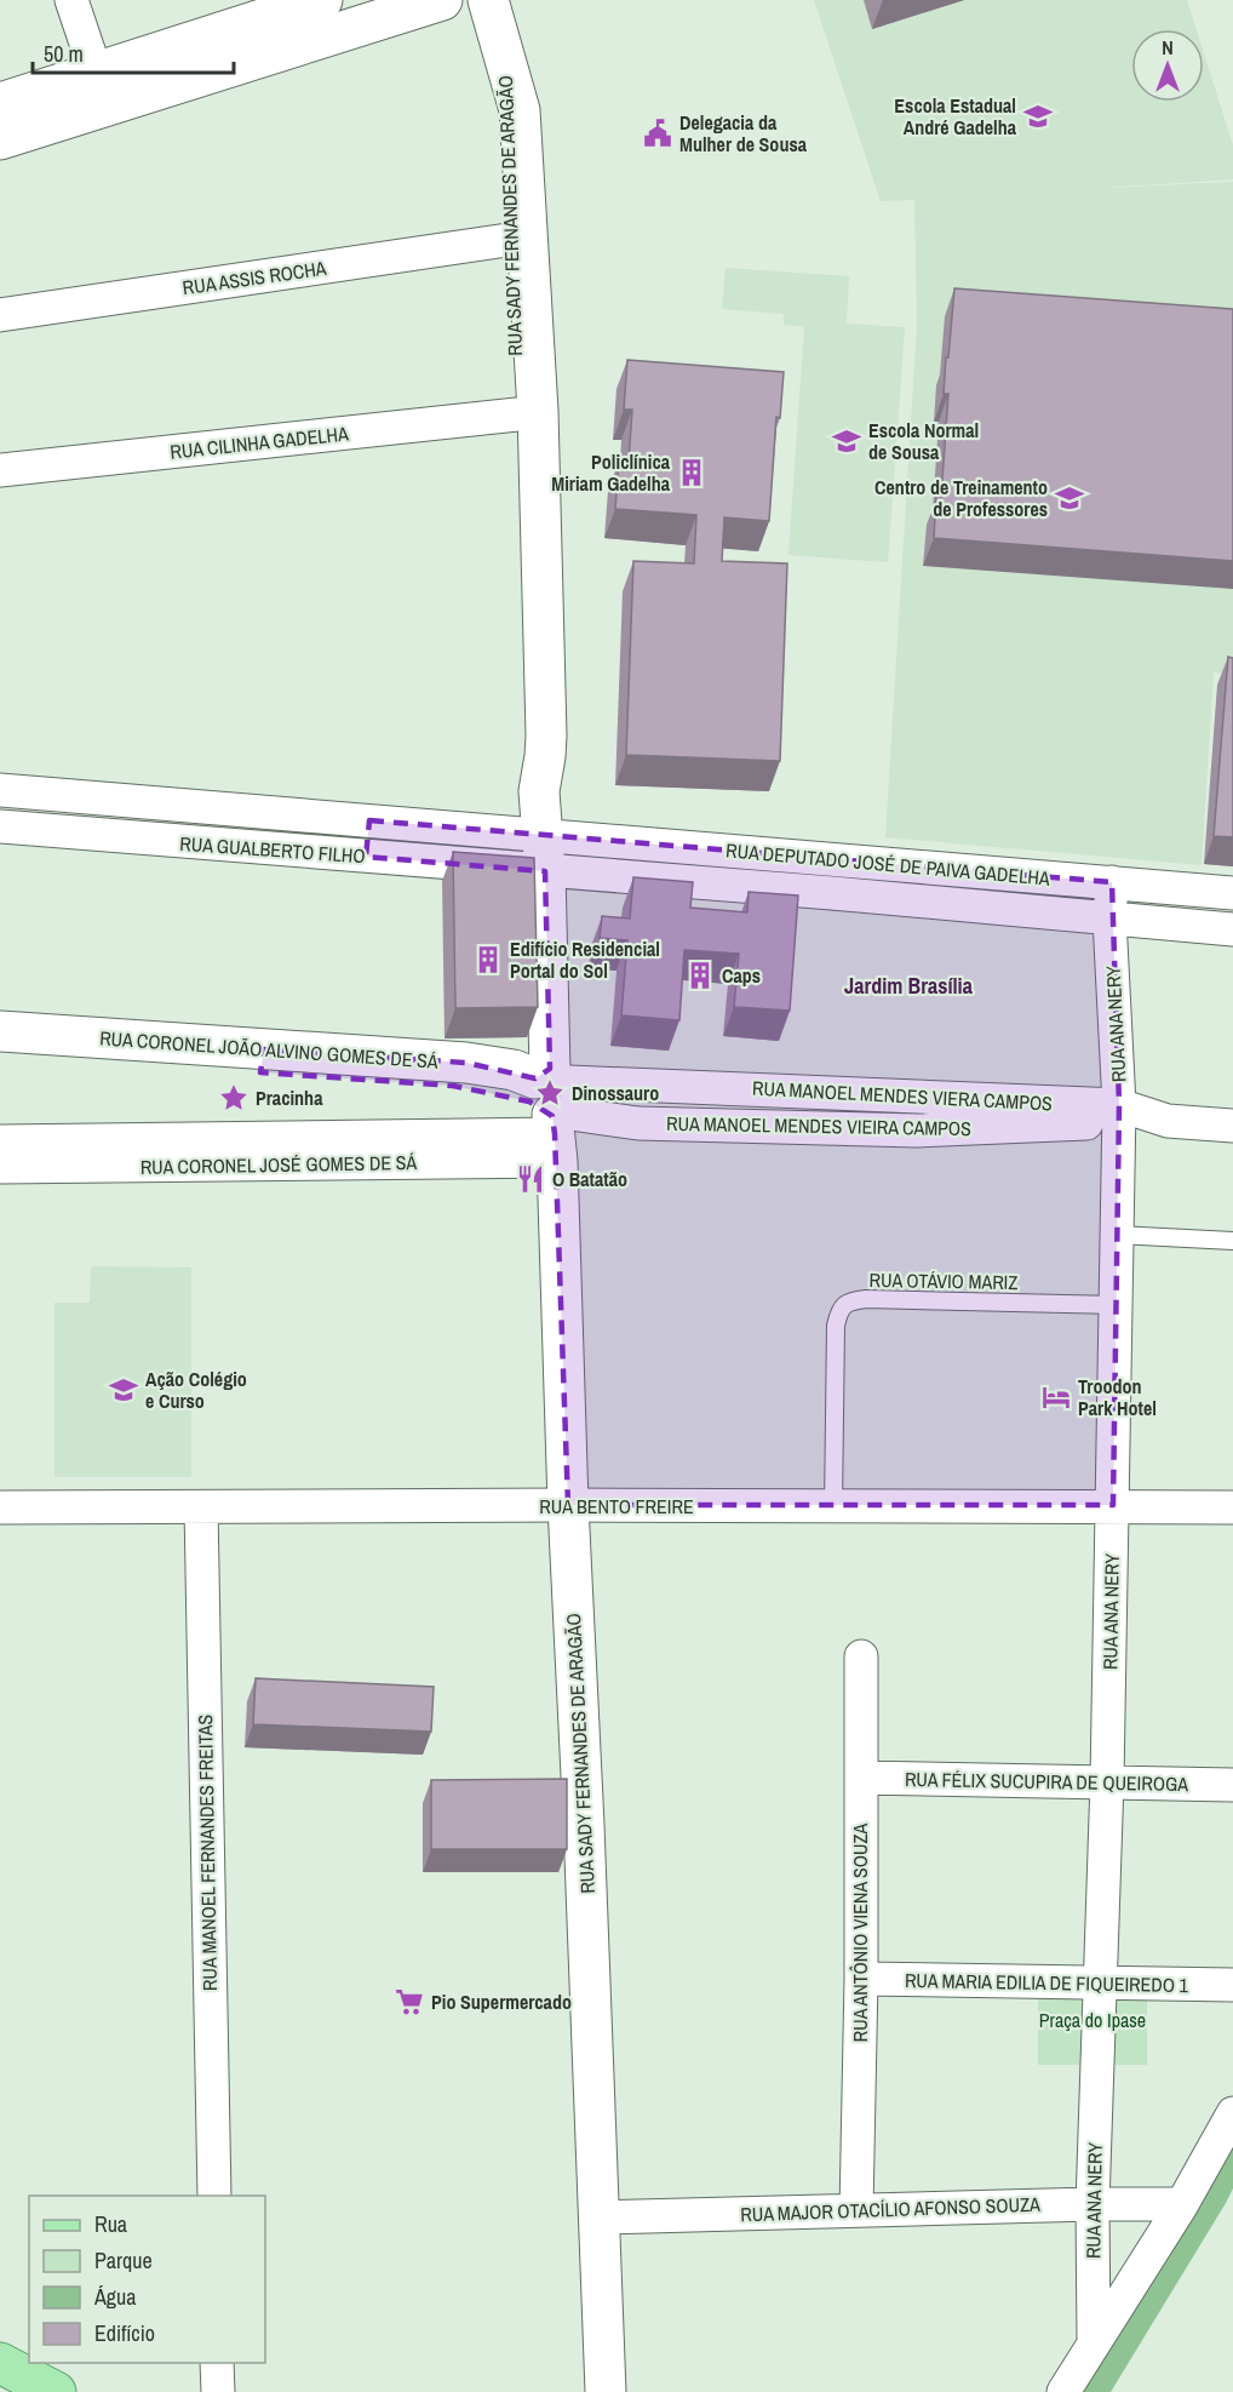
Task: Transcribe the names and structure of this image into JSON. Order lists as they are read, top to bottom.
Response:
{
  "streets": {
    "street": [
      "RUA SADY FERNANDES DE ARAGÃO",
      "RUA ASSIS ROCHA",
      "RUA CILINHA GADELHA",
      "RUA GUALBERTO FILHO",
      "RUA DEPUTADO JOSÉ DE PAIVA GADELHA",
      "RUA ANA NERY",
      "RUA CORONEL JOÃO ALVINO GOMES DE SÁ",
      "RUA MANOEL MENDES VIEIRA CAMPOS",
      "RUA CORONEL JOSÉ GOMES DE SÁ",
      "RUA BENTO FREIRE",
      "RUA FÉLIX SUCUPIRA DE QUEIROGA",
      "RUA MANOEL FERNANDES FREITAS",
      "RUA ANTÔNIO VIENA SOUZA",
      "RUA MARIA EDILIA DE FIQUEIREDO 1",
      "RUA MAJOR OTACÍLIO AFONSO SOUZA"
    ],
    "lane": ["RUA OTÁVIO MARIZ"]
  },
  "crossings": [
    ["RUA SADY FERNANDES DE ARAGÃO", "RUA ASSIS ROCHA"],
    ["RUA SADY FERNANDES DE ARAGÃO", "RUA CILINHA GADELHA"],
    ["RUA SADY FERNANDES DE ARAGÃO", "RUA GUALBERTO FILHO"],
    ["RUA SADY FERNANDES DE ARAGÃO", "RUA DEPUTADO JOSÉ DE PAIVA GADELHA"],
    ["RUA SADY FERNANDES DE ARAGÃO", "RUA CORONEL JOÃO ALVINO GOMES DE SÁ"],
    ["RUA SADY FERNANDES DE ARAGÃO", "RUA MANOEL MENDES VIEIRA CAMPOS"],
    ["RUA SADY FERNANDES DE ARAGÃO", "RUA CORONEL JOSÉ GOMES DE SÁ"],
    ["RUA SADY FERNANDES DE ARAGÃO", "RUA BENTO FREIRE"],
    ["RUA SADY FERNANDES DE ARAGÃO", "RUA MAJOR OTACÍLIO AFONSO SOUZA"],
    ["RUA GUALBERTO FILHO", "RUA DEPUTADO JOSÉ DE PAIVA GADELHA"],
    ["RUA DEPUTADO JOSÉ DE PAIVA GADELHA", "RUA ANA NERY"],
    ["RUA ANA NERY", "RUA MANOEL MENDES VIEIRA CAMPOS"],
    ["RUA ANA NERY", "RUA OTÁVIO MARIZ"],
    ["RUA ANA NERY", "RUA BENTO FREIRE"],
    ["RUA ANA NERY", "RUA FÉLIX SUCUPIRA DE QUEIROGA"],
    ["RUA ANA NERY", "RUA MARIA EDILIA DE FIQUEIREDO 1"],
    ["RUA ANA NERY", "RUA MAJOR OTACÍLIO AFONSO SOUZA"],
    ["RUA CORONEL JOÃO ALVINO GOMES DE SÁ", "RUA MANOEL MENDES VIEIRA CAMPOS"],
    ["RUA CORONEL JOÃO ALVINO GOMES DE SÁ", "RUA CORONEL JOSÉ GOMES DE SÁ"],
    ["RUA MANOEL MENDES VIEIRA CAMPOS", "RUA CORONEL JOSÉ GOMES DE SÁ"],
    ["RUA OTÁVIO MARIZ", "RUA BENTO FREIRE"],
    ["RUA BENTO FREIRE", "RUA MANOEL FERNANDES FREITAS"],
    ["RUA FÉLIX SUCUPIRA DE QUEIROGA", "RUA ANTÔNIO VIENA SOUZA"],
    ["RUA ANTÔNIO VIENA SOUZA", "RUA MARIA EDILIA DE FIQUEIREDO 1"],
    ["RUA ANTÔNIO VIENA SOUZA", "RUA MAJOR OTACÍLIO AFONSO SOUZA"]
  ],
  "districts": ["Jardim Brasília"],
  "parks": ["Praça do Ipase"],
  "places": {
    "school or university": [
      "Escola Estadual André Gadelha",
      "Escola Normal de Sousa",
      "Centro de Treinamento de Professores",
      "Ação Colégio e Curso"
    ],
    "public building": ["Delegacia da Mulher de Sousa"],
    "building": ["Policlínica Miriam Gadelha", "Edifício Residencial Portal do Sol", "Caps"],
    "place": ["Dinossauro", "Pracinha"],
    "restaurant": ["O Batatão"],
    "hotel": ["Troodon Park Hotel"],
    "supermarket": ["Pio Supermercado"]
  },
  "legend": [
    "Rua",
    "Parque",
    "Água",
    "Edifício"
  ],
  "scale_bar": "50 m",
  "north": "top"
}
